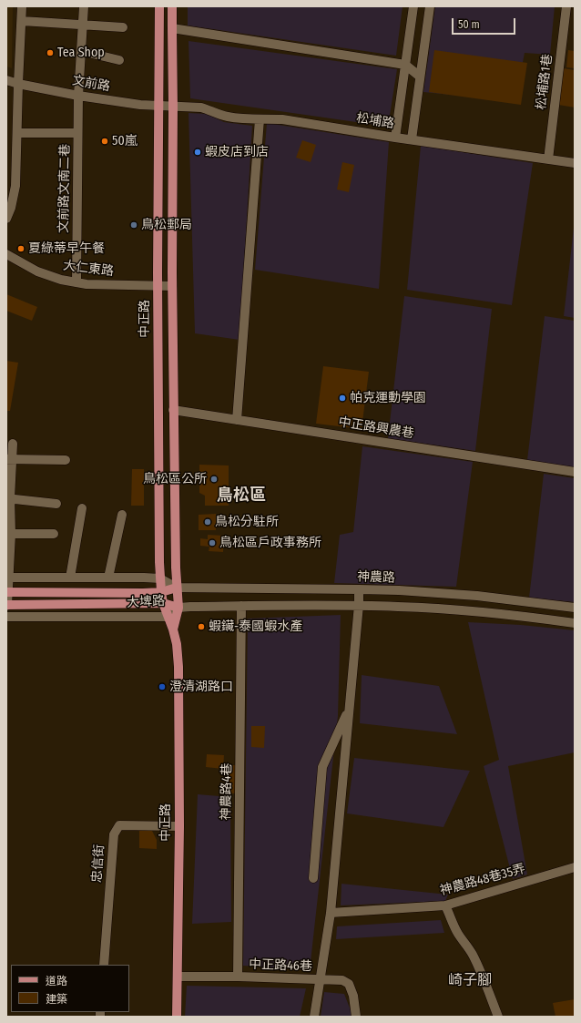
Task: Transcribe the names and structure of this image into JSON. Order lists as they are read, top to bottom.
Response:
{
  "streets": {
    "main road": ["中正路", "大埤路"],
    "street": [
      "松埔路1巷",
      "文前路",
      "松埔路",
      "文前路文南二巷",
      "大仁東路",
      "中正路興農巷",
      "神農路",
      "神農路4巷",
      "忠信街",
      "神農路48巷35弄",
      "中正路46巷"
    ]
  },
  "crossings": [
    ["松埔路1巷", "松埔路"],
    ["文前路", "松埔路"],
    ["文前路", "文前路文南二巷"],
    ["文前路", "中正路"],
    ["松埔路", "中正路"],
    ["文前路文南二巷", "大仁東路"],
    ["大仁東路", "中正路"],
    ["中正路", "中正路興農巷"],
    ["中正路", "神農路"],
    ["中正路", "大埤路"],
    ["中正路", "忠信街"],
    ["中正路", "中正路46巷"],
    ["神農路", "大埤路"],
    ["神農路4巷", "中正路46巷"]
  ],
  "districts": ["鳥松區", "崎子腳"],
  "places": [
    "Tea Shop",
    "50嵐",
    "蝦皮店到店",
    "鳥松郵局",
    "夏綠蒂早午餐",
    "帕克運動學園",
    "鳥松區公所",
    "鳥松分駐所",
    "鳥松區戶政事務所",
    "蝦鑶-泰國蝦水產",
    "澄清湖路口"
  ],
  "legend": ["道路", "建築"],
  "scale_bar": "50 m"
}
